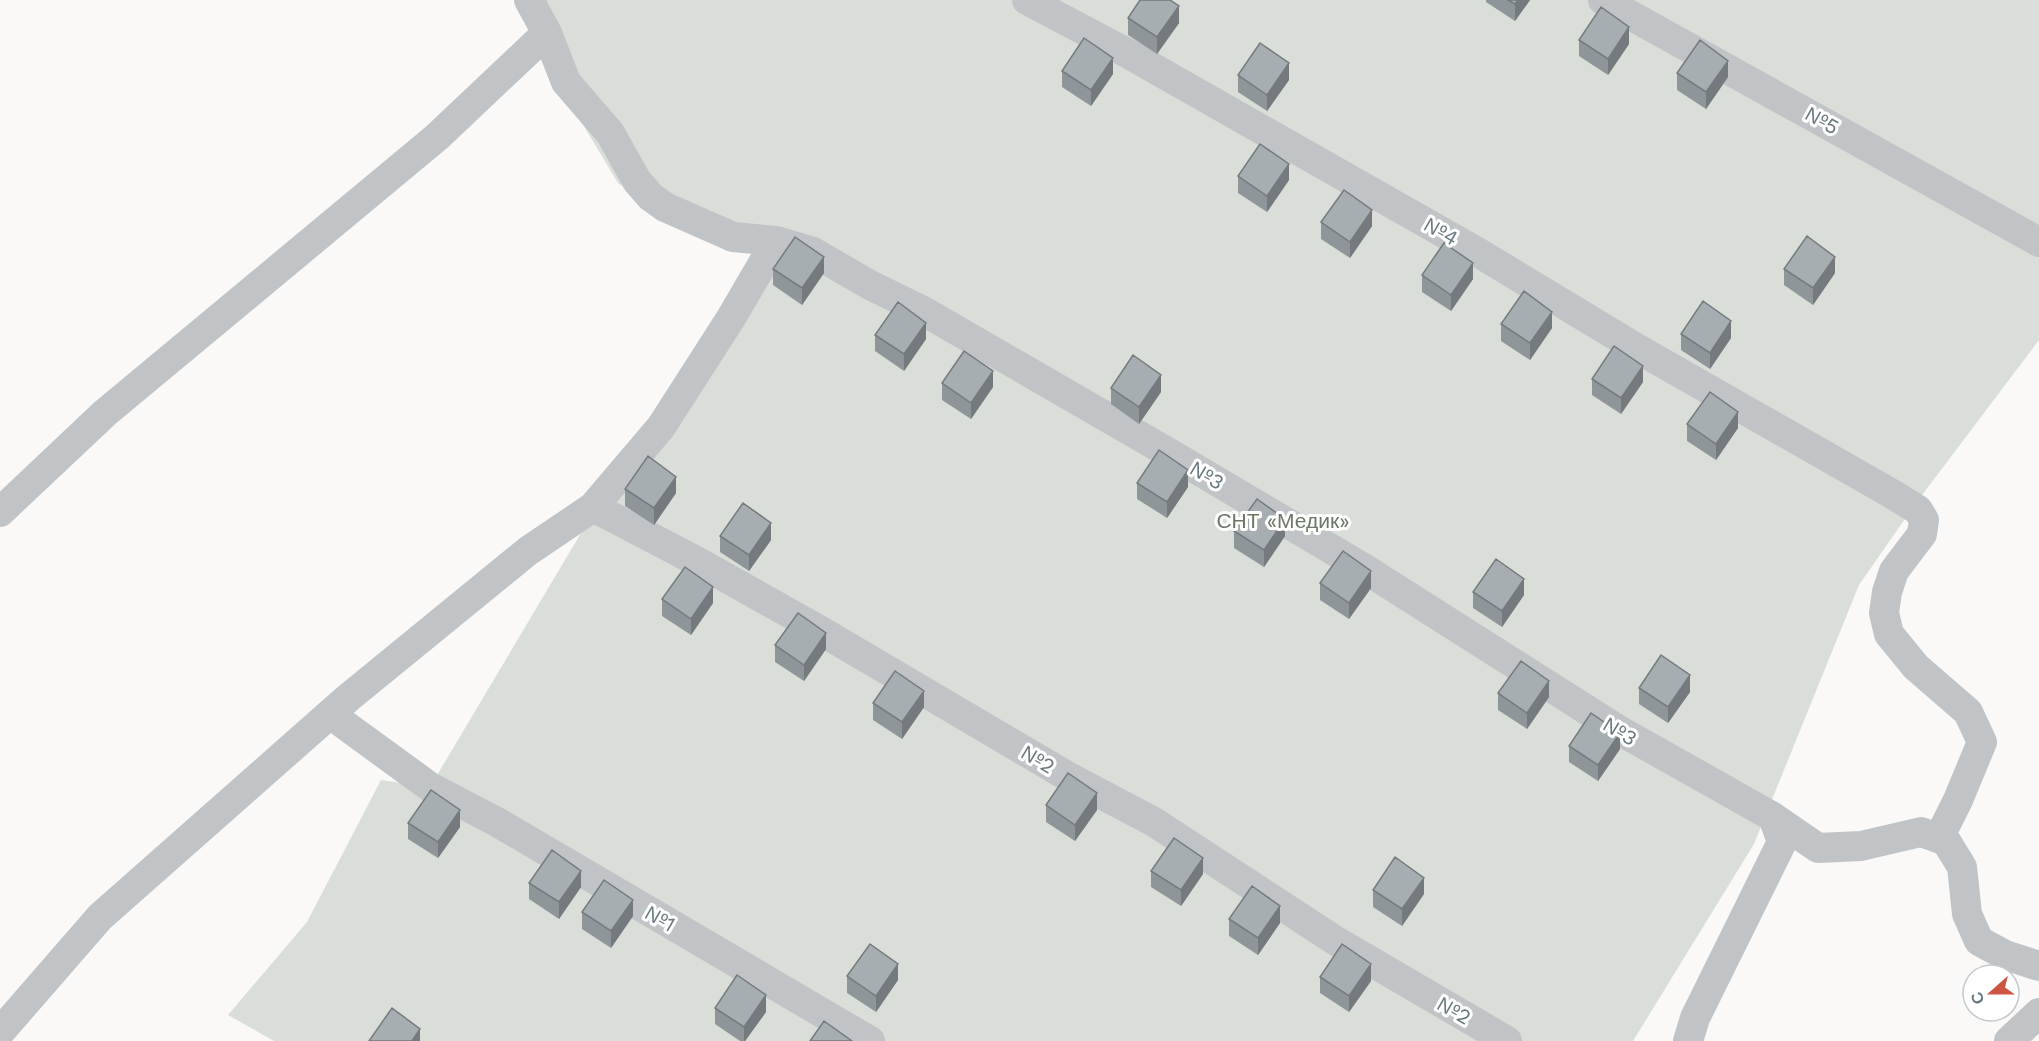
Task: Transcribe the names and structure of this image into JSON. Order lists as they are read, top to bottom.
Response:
{
  "streets": {
    "street": [
      "№5",
      "№4",
      "№3",
      "№2",
      "№1"
    ]
  },
  "crossings": [
    ["№4", "№3"]
  ],
  "parks": ["СНТ «Медик»"],
  "north": "left"
}
